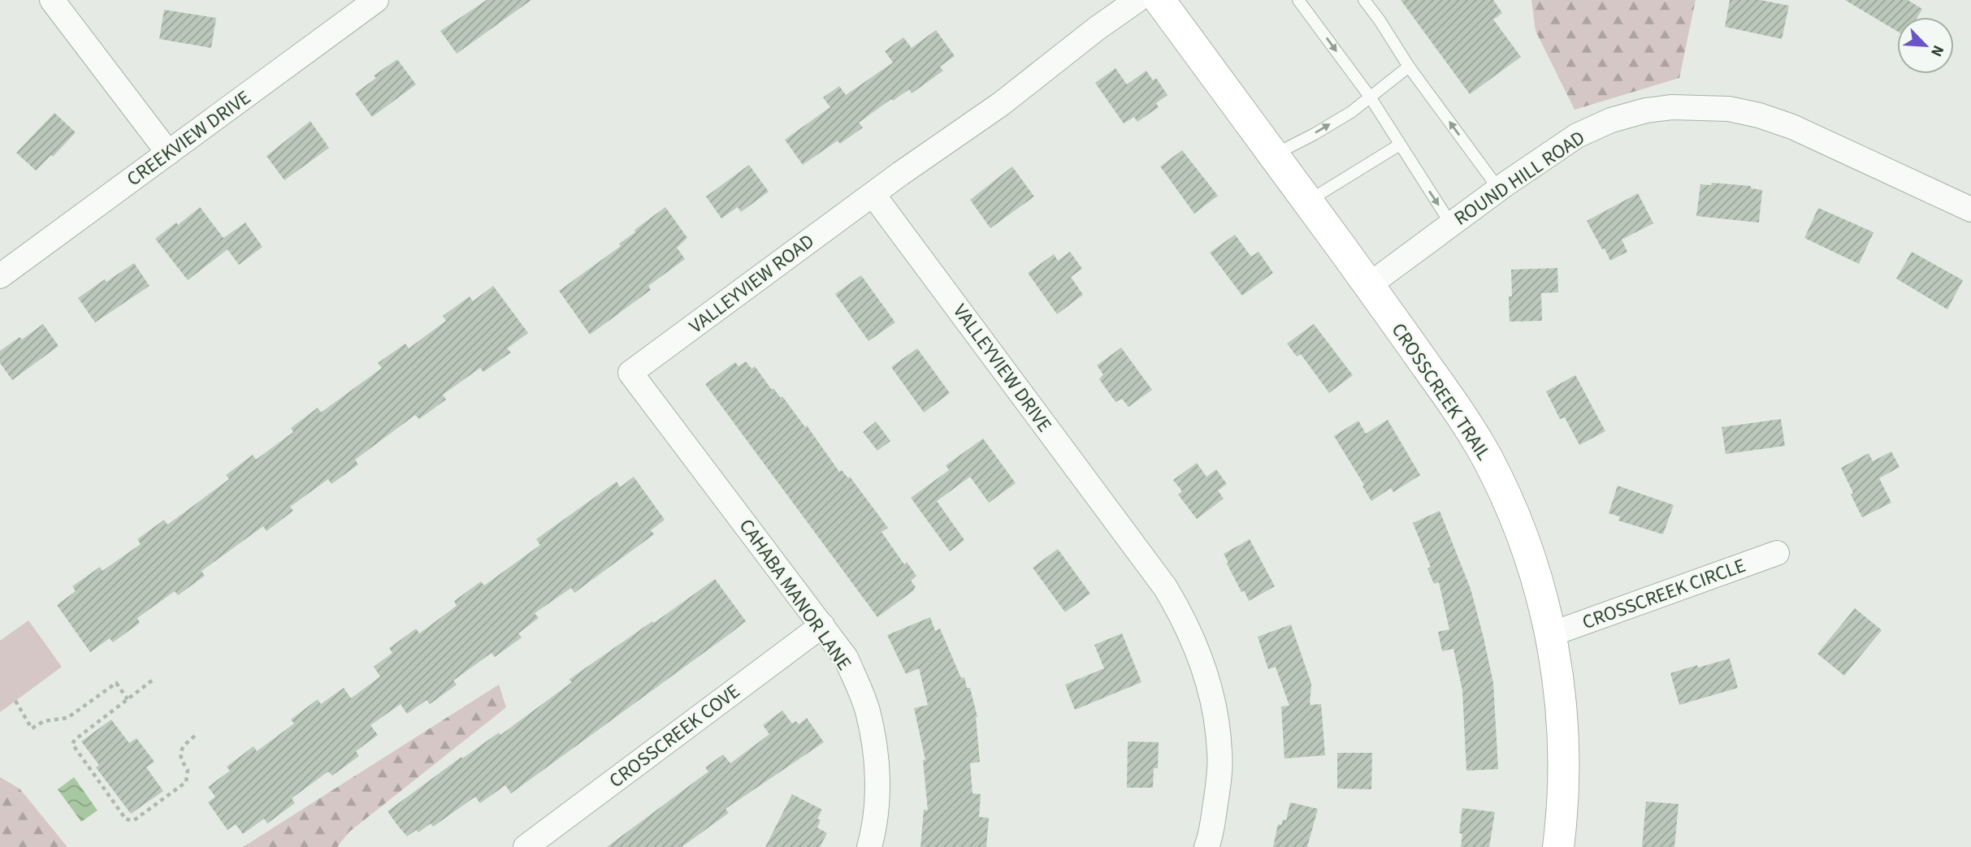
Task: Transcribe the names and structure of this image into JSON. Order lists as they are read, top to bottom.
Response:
{
  "streets": {
    "street": [
      "CREEKVIEW DRIVE",
      "ROUND HILL ROAD",
      "VALLEYVIEW ROAD",
      "VALLEYVIEW DRIVE",
      "CROSSCREEK TRAIL",
      "CROSSCREEK CIRCLE",
      "CAHABA MANOR LANE",
      "CROSSCREEK COVE"
    ]
  },
  "crossings": [
    ["ROUND HILL ROAD", "CROSSCREEK TRAIL"],
    ["VALLEYVIEW ROAD", "VALLEYVIEW DRIVE"],
    ["VALLEYVIEW ROAD", "CAHABA MANOR LANE"],
    ["CROSSCREEK TRAIL", "CROSSCREEK CIRCLE"],
    ["CAHABA MANOR LANE", "CROSSCREEK COVE"]
  ],
  "north": "bottom right"
}
